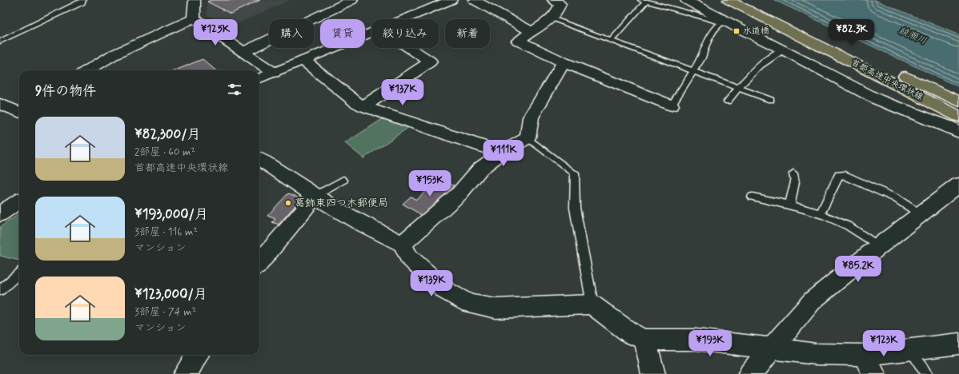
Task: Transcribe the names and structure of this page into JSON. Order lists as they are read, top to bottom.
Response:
{
  "streets": {
    "highway": ["首都高速中央環状線"]
  },
  "water": ["綾瀬川"],
  "places": {
    "transit": ["水道橋"],
    "other": ["葛飾東四つ木郵便局"]
  },
  "page": {
    "price": [
      "¥125K",
      "¥82.3K",
      "¥137K",
      "¥111K",
      "¥153K",
      "¥85.2K",
      "¥139K",
      "¥193K",
      "¥123K"
    ],
    "chip": [
      "購入",
      "賃貸",
      "絞り込み",
      "新着"
    ],
    "heading": "9件の物件",
    "list": [
      {
        "name": "¥82,300/月",
        "note": "2部屋 · 60 m² · 首都高速中央環状線"
      },
      {
        "name": "¥193,000/月",
        "note": "3部屋 · 116 m² · マンション"
      },
      {
        "name": "¥123,000/月",
        "note": "3部屋 · 74 m² · マンション"
      }
    ]
  }
}
